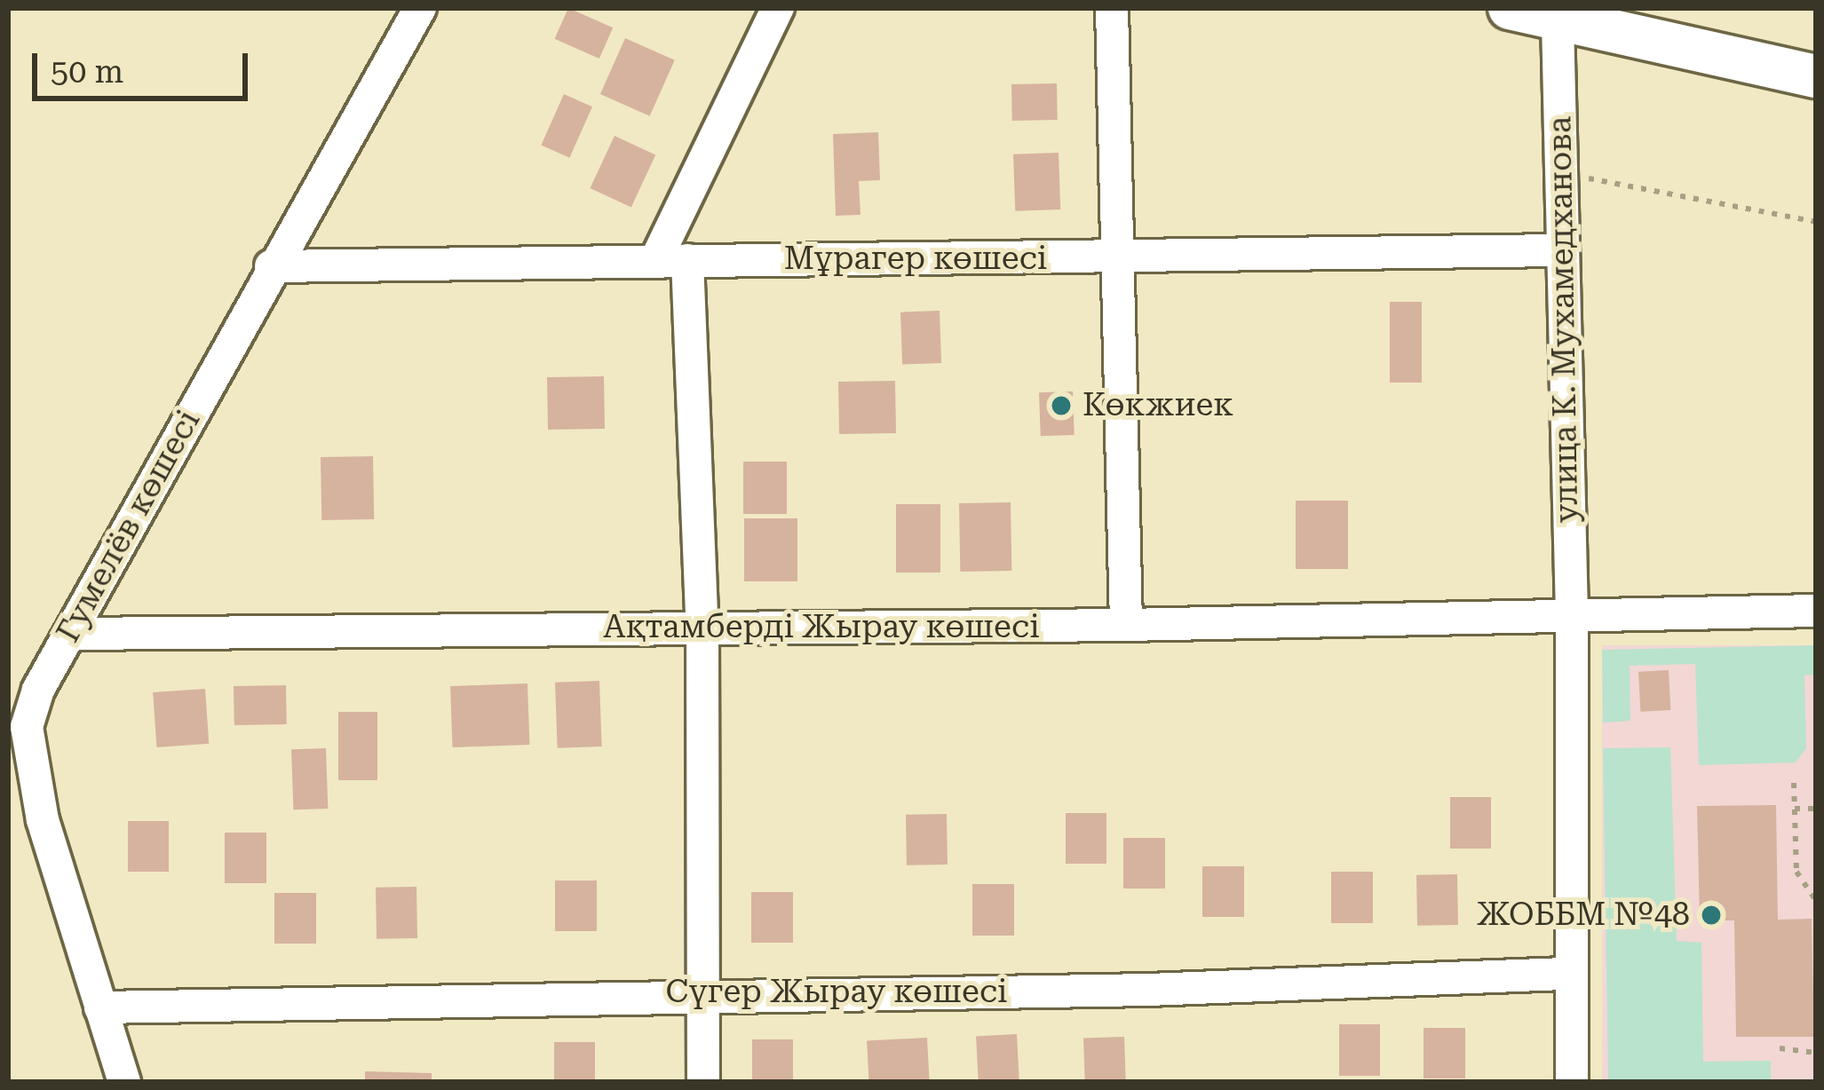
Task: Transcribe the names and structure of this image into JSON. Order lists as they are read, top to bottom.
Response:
{
  "streets": {
    "street": [
      "Мұрагер көшесі",
      "улица К. Мухамедханова",
      "Гумелёв көшесі",
      "Ақтамберді Жырау көшесі",
      "Сүгер Жырау көшесі"
    ]
  },
  "crossings": [
    ["Мұрагер көшесі", "улица К. Мухамедханова"],
    ["Мұрагер көшесі", "Гумелёв көшесі"],
    ["улица К. Мухамедханова", "Ақтамберді Жырау көшесі"],
    ["улица К. Мухамедханова", "Сүгер Жырау көшесі"],
    ["Гумелёв көшесі", "Ақтамберді Жырау көшесі"],
    ["Гумелёв көшесі", "Сүгер Жырау көшесі"]
  ],
  "places": ["Көкжиек", "ЖОББМ №48"],
  "scale_bar": "50 m"
}
